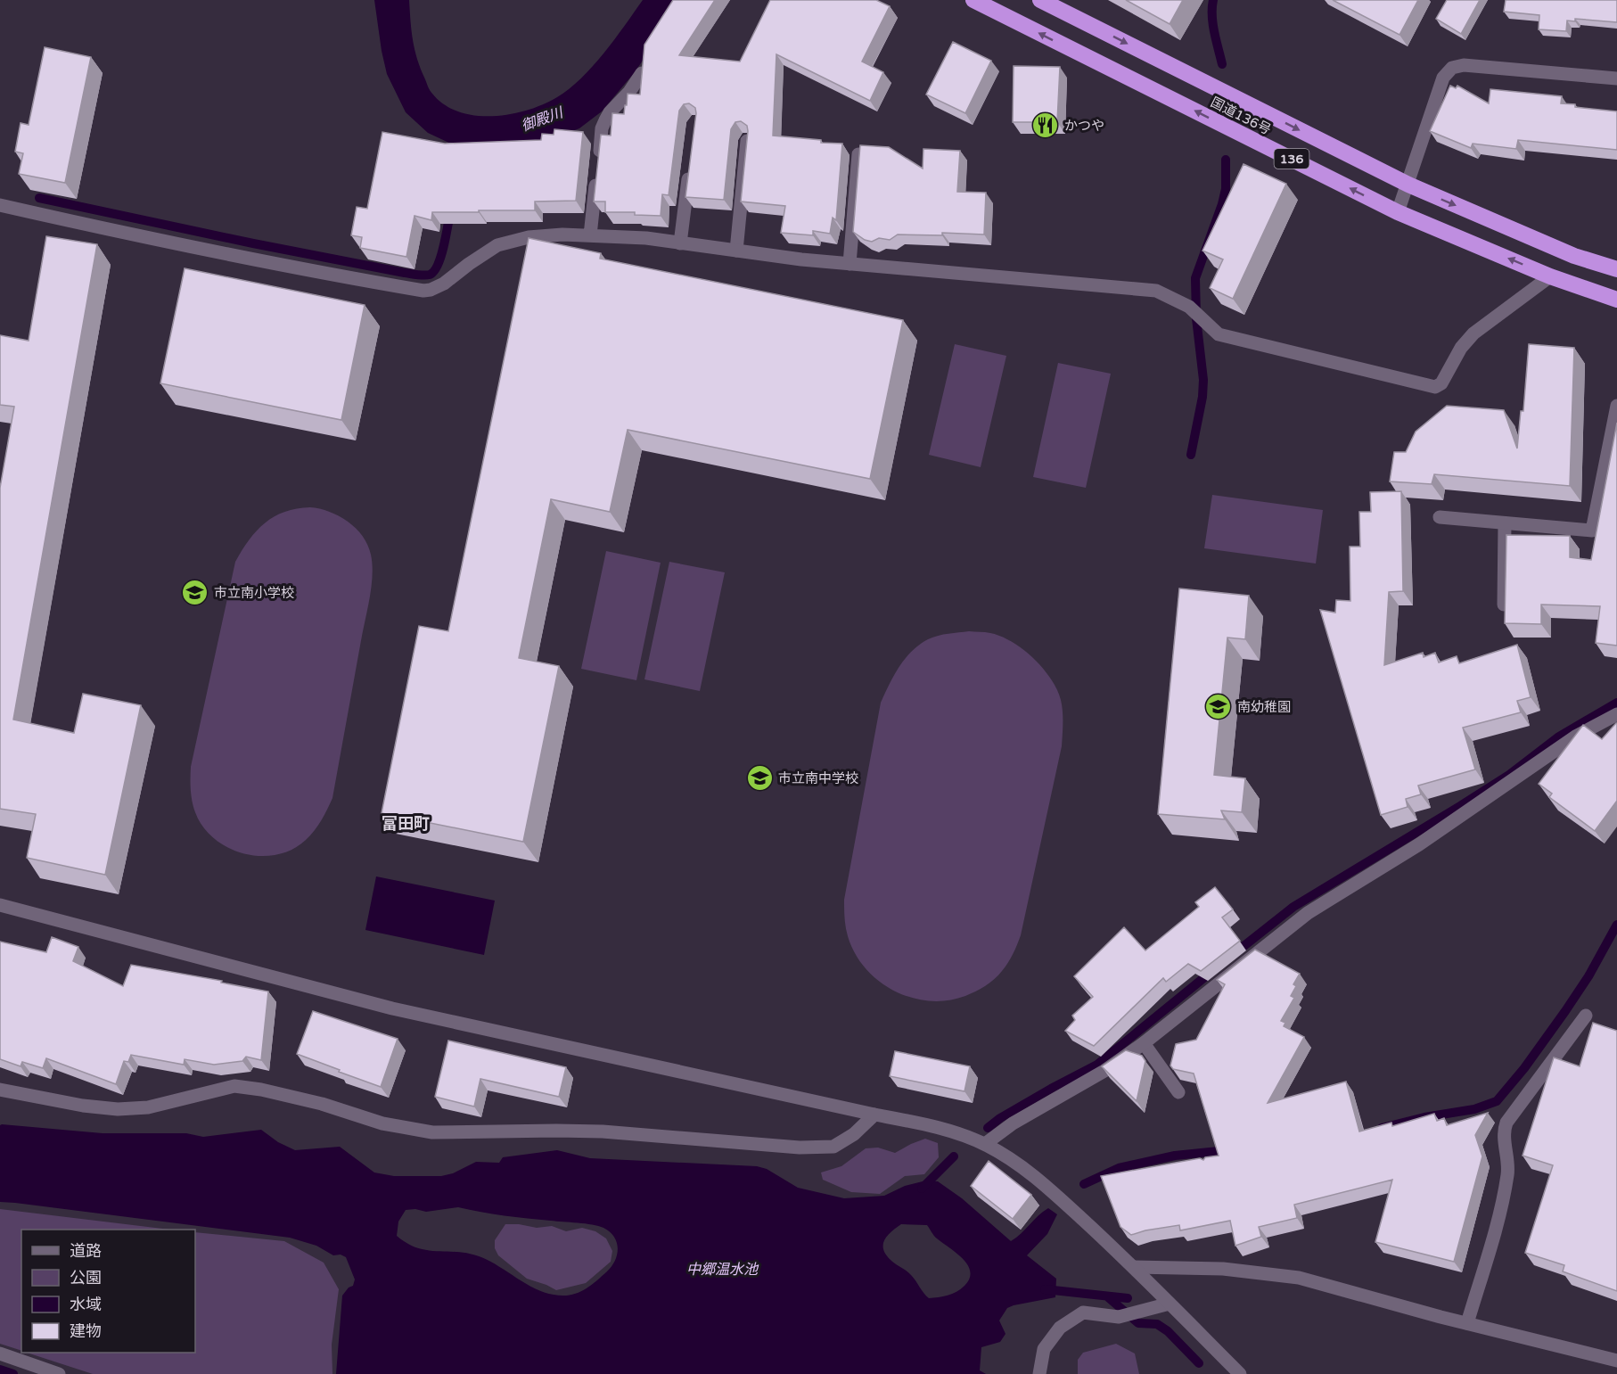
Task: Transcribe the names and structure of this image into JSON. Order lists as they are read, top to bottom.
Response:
{
  "streets": {
    "highway": ["国道136号", "136"]
  },
  "districts": ["富田町"],
  "water": ["御殿川", "中郷温水池"],
  "places": {
    "restaurant": ["かつや"],
    "school or university": ["市立南小学校", "南幼稚園", "市立南中学校"]
  },
  "legend": [
    "道路",
    "公園",
    "水域",
    "建物"
  ]
}
